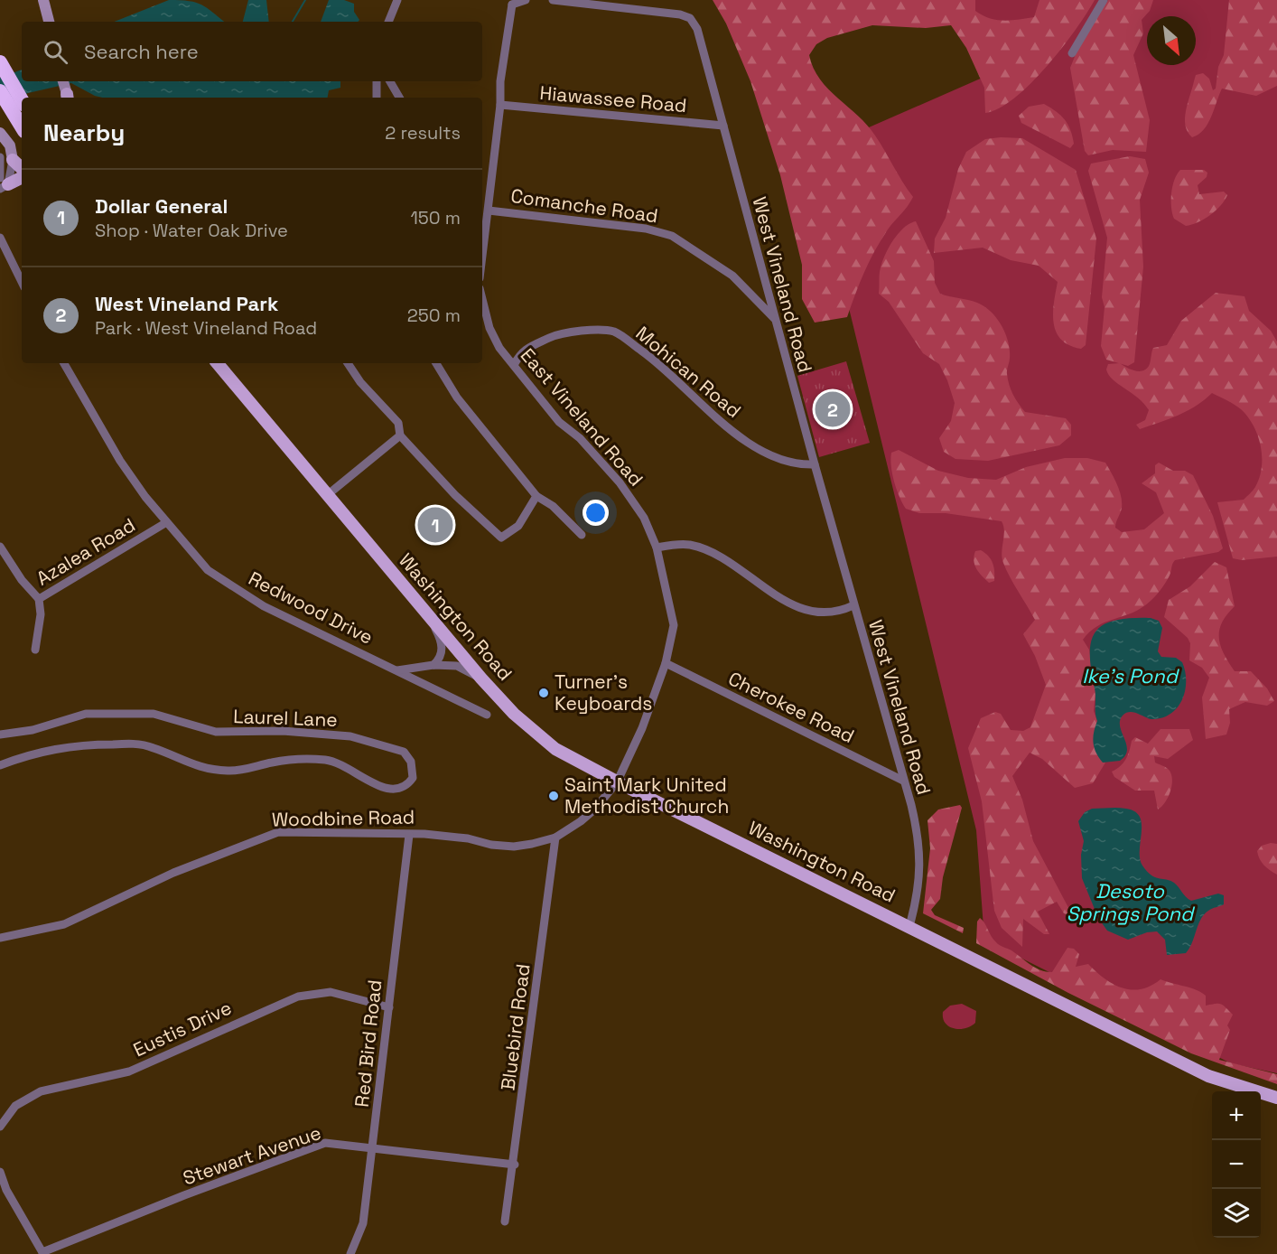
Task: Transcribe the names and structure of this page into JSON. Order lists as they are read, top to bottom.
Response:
{
  "streets": {
    "main road": ["Washington Road"],
    "street": [
      "Hiawassee Road",
      "Comanche Road",
      "West Vineland Road",
      "Mohican Road",
      "East Vineland Road",
      "Azalea Road",
      "Redwood Drive",
      "Cherokee Road",
      "Laurel Lane",
      "Woodbine Road",
      "Bluebird Road",
      "Eustis Drive",
      "Red Bird Road",
      "Stewart Avenue"
    ]
  },
  "crossings": [
    ["Hiawassee Road", "West Vineland Road"],
    ["Comanche Road", "West Vineland Road"],
    ["West Vineland Road", "Mohican Road"],
    ["West Vineland Road", "Washington Road"],
    ["West Vineland Road", "Cherokee Road"],
    ["Mohican Road", "East Vineland Road"],
    ["East Vineland Road", "Washington Road"],
    ["East Vineland Road", "Cherokee Road"],
    ["East Vineland Road", "Woodbine Road"],
    ["Azalea Road", "Redwood Drive"],
    ["Washington Road", "Woodbine Road"],
    ["Woodbine Road", "Bluebird Road"],
    ["Woodbine Road", "Red Bird Road"],
    ["Bluebird Road", "Stewart Avenue"],
    ["Eustis Drive", "Red Bird Road"],
    ["Red Bird Road", "Stewart Avenue"]
  ],
  "water": ["Ike's Pond", "Desoto Springs Pond"],
  "places": ["Turner's Keyboards", "Saint Mark United Methodist Church"],
  "north": "bottom right",
  "page": {
    "search": "Search here",
    "heading": ["Nearby", "2 results"],
    "list": [
      {
        "mark": "1",
        "name": "Dollar General",
        "note": "Shop · Water Oak Drive",
        "value": "150 m"
      },
      {
        "mark": "2",
        "name": "West Vineland Park",
        "note": "Park · West Vineland Road",
        "value": "250 m"
      }
    ],
    "pins": ["2", "1"],
    "map_buttons": ["+", "−"]
  }
}
